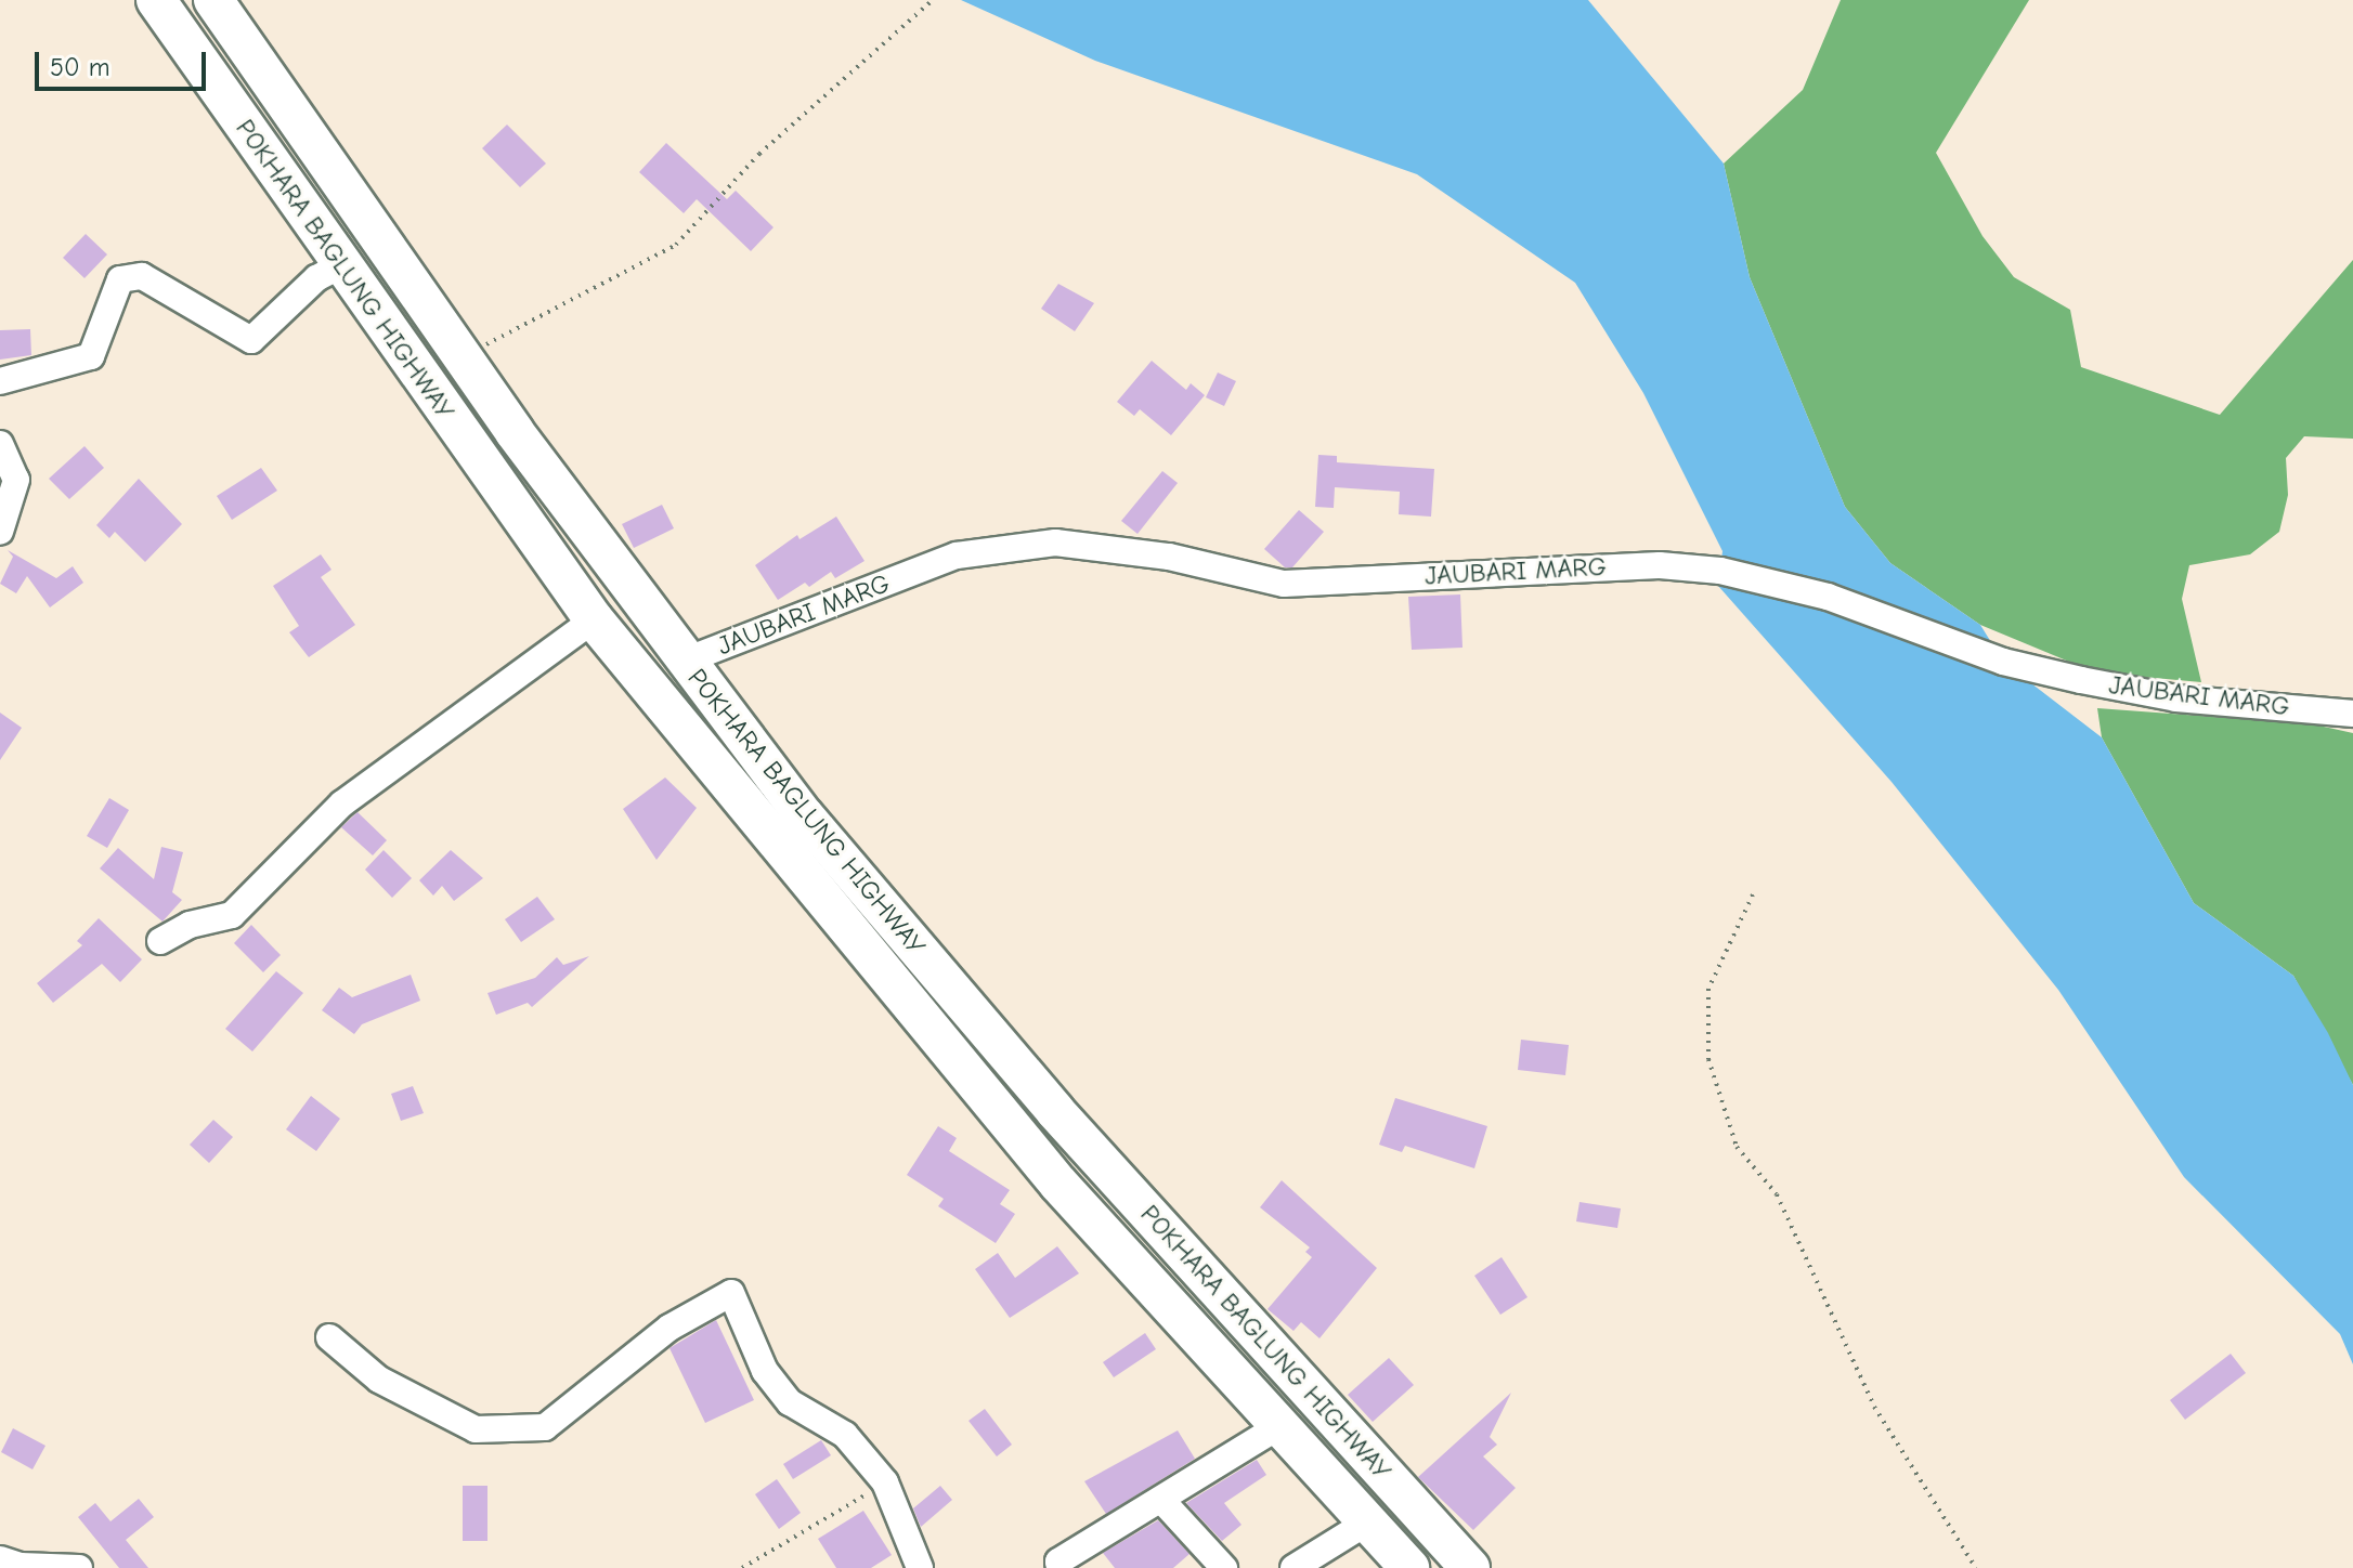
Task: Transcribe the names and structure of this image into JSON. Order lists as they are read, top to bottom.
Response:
{
  "streets": {
    "highway": ["POKHARA BAGLUNG HIGHWAY"],
    "street": ["JAUBARI MARG"]
  },
  "crossings": [
    ["POKHARA BAGLUNG HIGHWAY", "JAUBARI MARG"]
  ],
  "scale_bar": "50 m"
}
